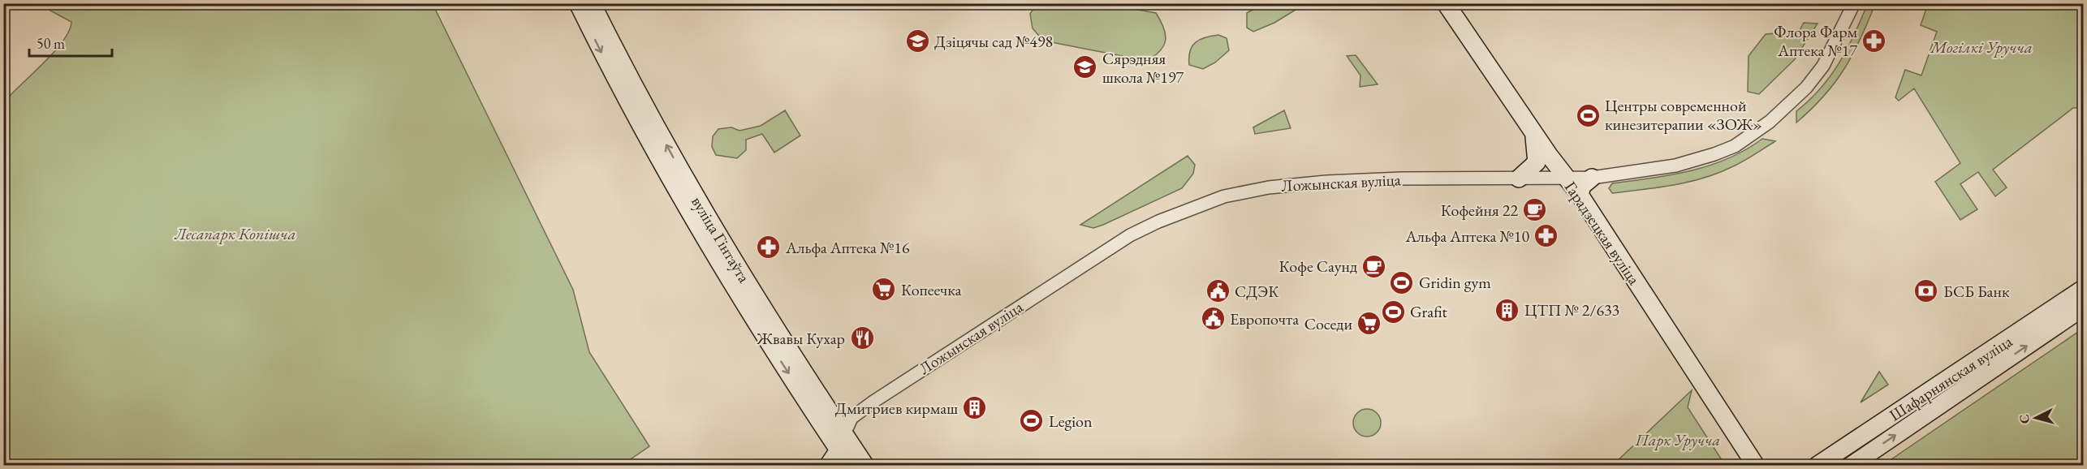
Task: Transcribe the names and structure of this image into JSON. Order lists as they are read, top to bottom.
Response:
{
  "streets": {
    "main road": [
      "Ложынская вуліца",
      "Гарадзецкая вуліца",
      "вуліца Гінтаўта",
      "Шафарнянская вуліца"
    ]
  },
  "crossings": [
    ["Ложынская вуліца", "Гарадзецкая вуліца"],
    ["Ложынская вуліца", "вуліца Гінтаўта"]
  ],
  "parks": ["Могілкі Уручча", "Лесапарк Копішча", "Парк Уручча"],
  "places": {
    "pharmacy": ["Флора Фарм Аптека №17", "Альфа Аптека №10", "Альфа Аптека №16"],
    "school or university": ["Дзіцячы сад №498", "Сярэдняя школа №197"],
    "sports": [
      "Центры современной кинезитерапии «ЗОЖ»",
      "Gridin gym",
      "Grafit",
      "Legion"
    ],
    "cafe": ["Кофейня 22", "Кофе Саунд"],
    "supermarket": ["Копеечка", "Соседи"],
    "public building": ["СДЭК", "Европочта"],
    "bank": ["БСБ Банк"],
    "building": ["ЦТП № 2/633", "Дмитриев кирмаш"],
    "restaurant": ["Жвавы Кухар"]
  },
  "scale_bar": "50 m",
  "north": "left"
}
